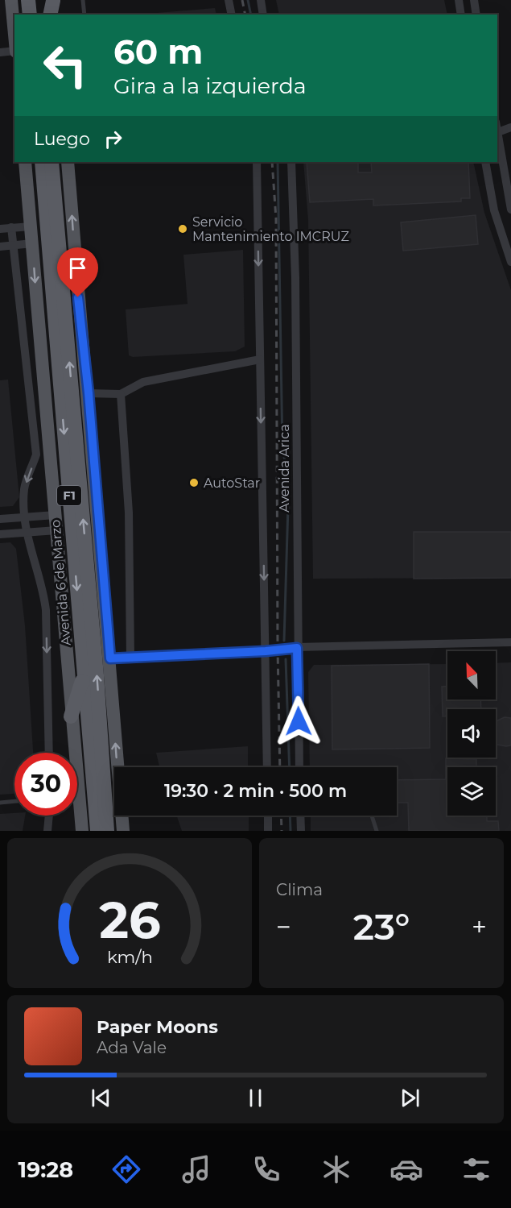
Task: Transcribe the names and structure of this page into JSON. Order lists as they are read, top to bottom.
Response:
{
  "streets": {
    "highway": ["F1", "Avenida 6 de Marzo"],
    "street": ["Avenida Arica"]
  },
  "places": ["Servicio Mantenimiento IMCRUZ", "AutoStar"],
  "north": "top left",
  "page": {
    "turn": ["60 m", "Gira a la izquierda"],
    "then": "Luego",
    "limit": "30",
    "trip": "19:30 · 2 min · 500 m",
    "tile": "Clima",
    "heat": ["−", "23°", "+"],
    "song": ["Paper Moons", "Ada Vale"],
    "tabs": "19:28",
    "gauge": ["26", "km/h"]
  }
}
